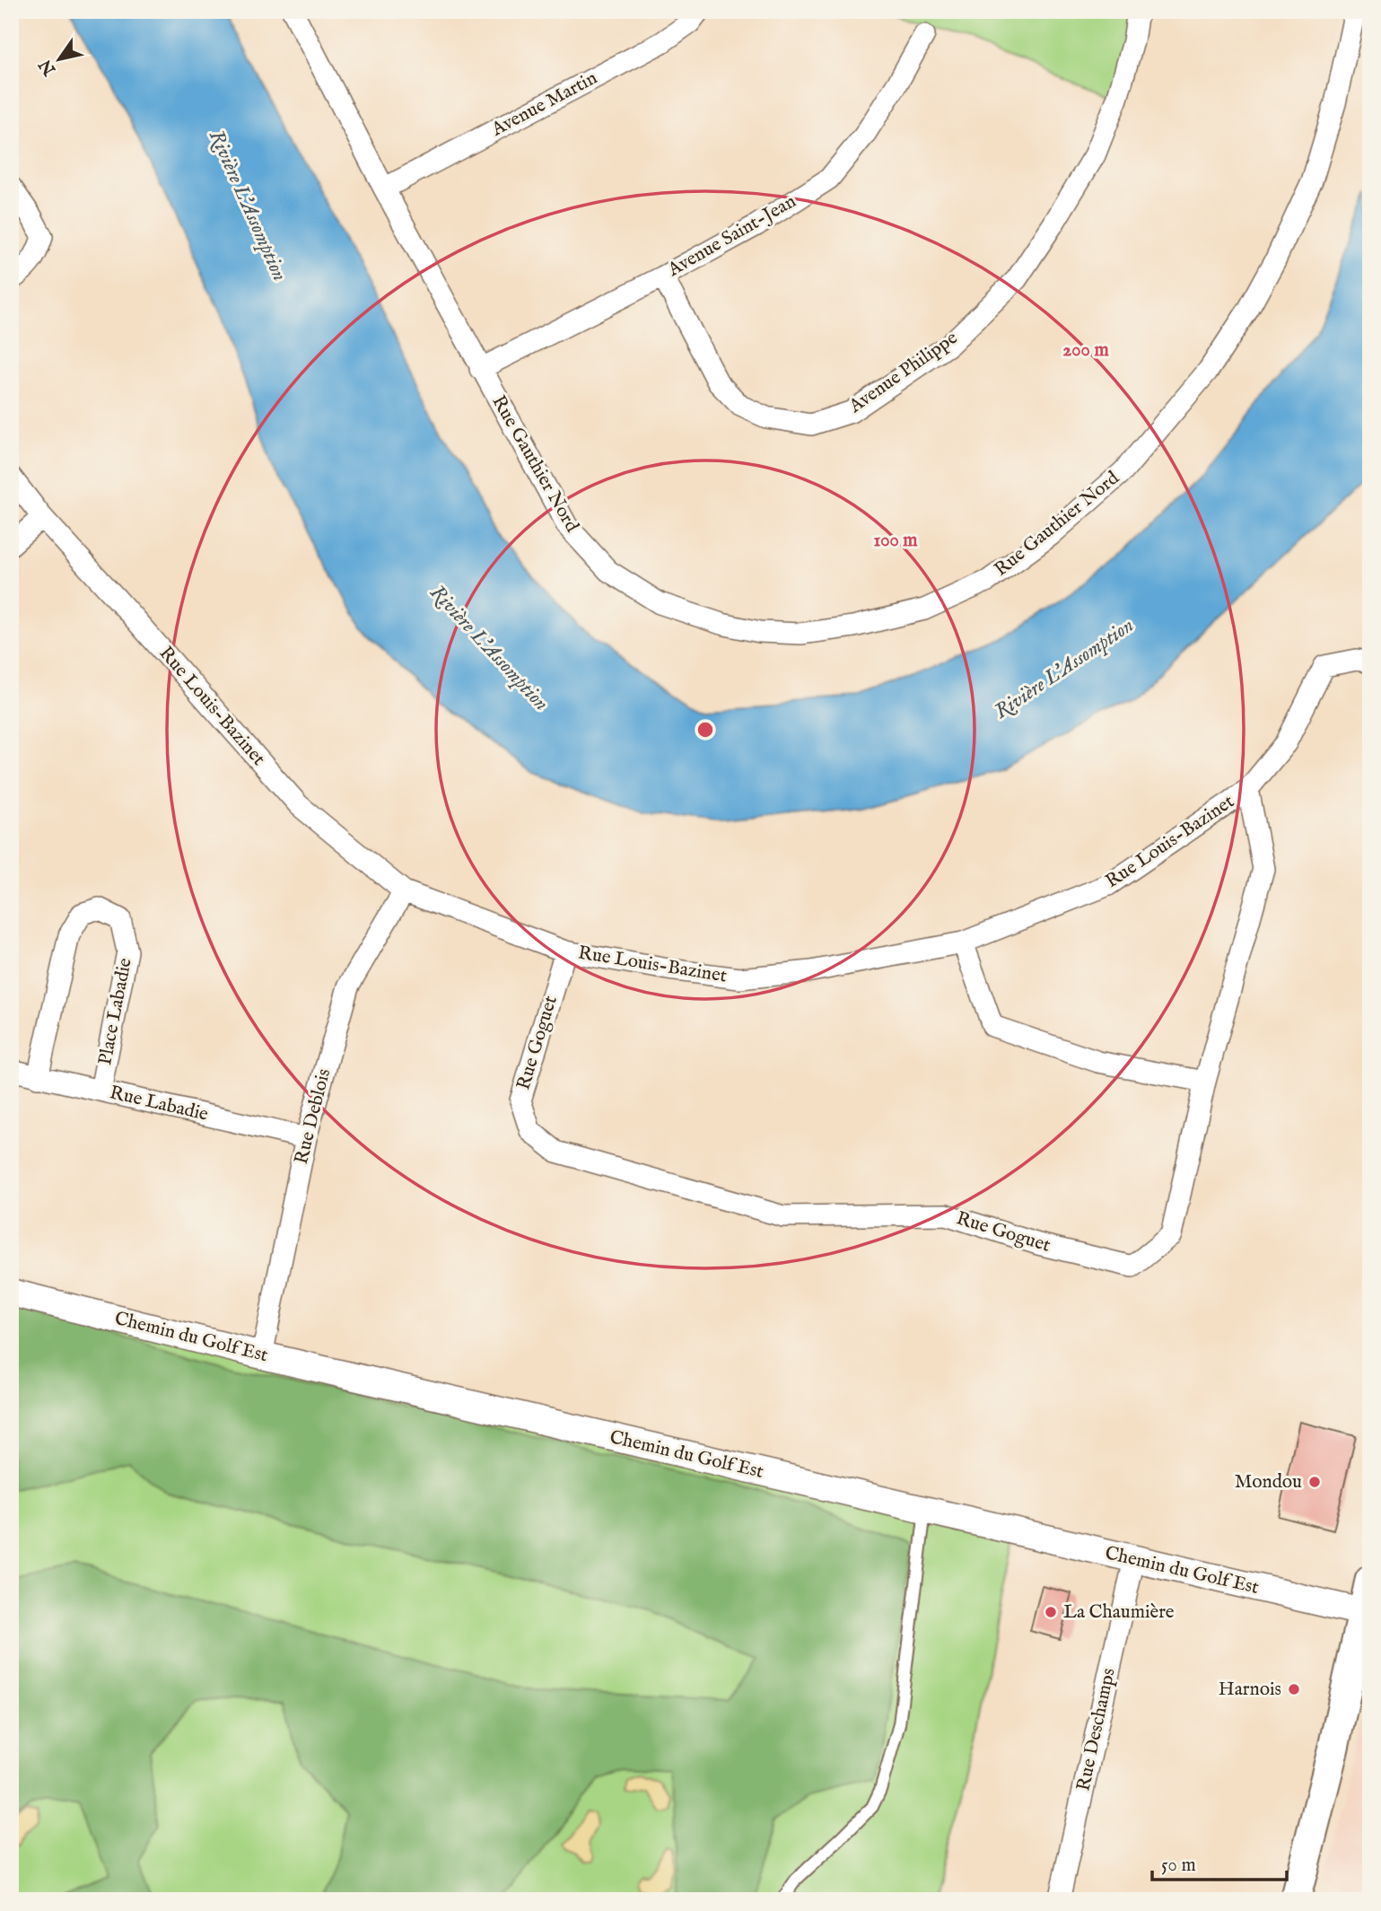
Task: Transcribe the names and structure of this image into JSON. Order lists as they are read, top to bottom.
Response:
{
  "streets": {
    "street": [
      "Avenue Martin",
      "Avenue Saint-Jean",
      "Avenue Philippe",
      "Rue Gauthier Nord",
      "Rue Louis-Bazinet",
      "Place Labadie",
      "Rue Goguet",
      "Rue Labadie",
      "Rue Deblois",
      "Chemin du Golf Est",
      "Rue Deschamps"
    ]
  },
  "crossings": [
    ["Avenue Martin", "Rue Gauthier Nord"],
    ["Avenue Saint-Jean", "Avenue Philippe"],
    ["Avenue Saint-Jean", "Rue Gauthier Nord"],
    ["Rue Louis-Bazinet", "Rue Goguet"],
    ["Rue Louis-Bazinet", "Rue Deblois"],
    ["Place Labadie", "Rue Labadie"],
    ["Rue Labadie", "Rue Deblois"],
    ["Rue Deblois", "Chemin du Golf Est"],
    ["Chemin du Golf Est", "Rue Deschamps"]
  ],
  "water": ["Rivière L'Assomption"],
  "places": ["Mondou", "La Chaumière", "Harnois"],
  "scale_bar": "50 m",
  "north": "bottom left",
  "rings": ["200 m", "100 m"]
}
